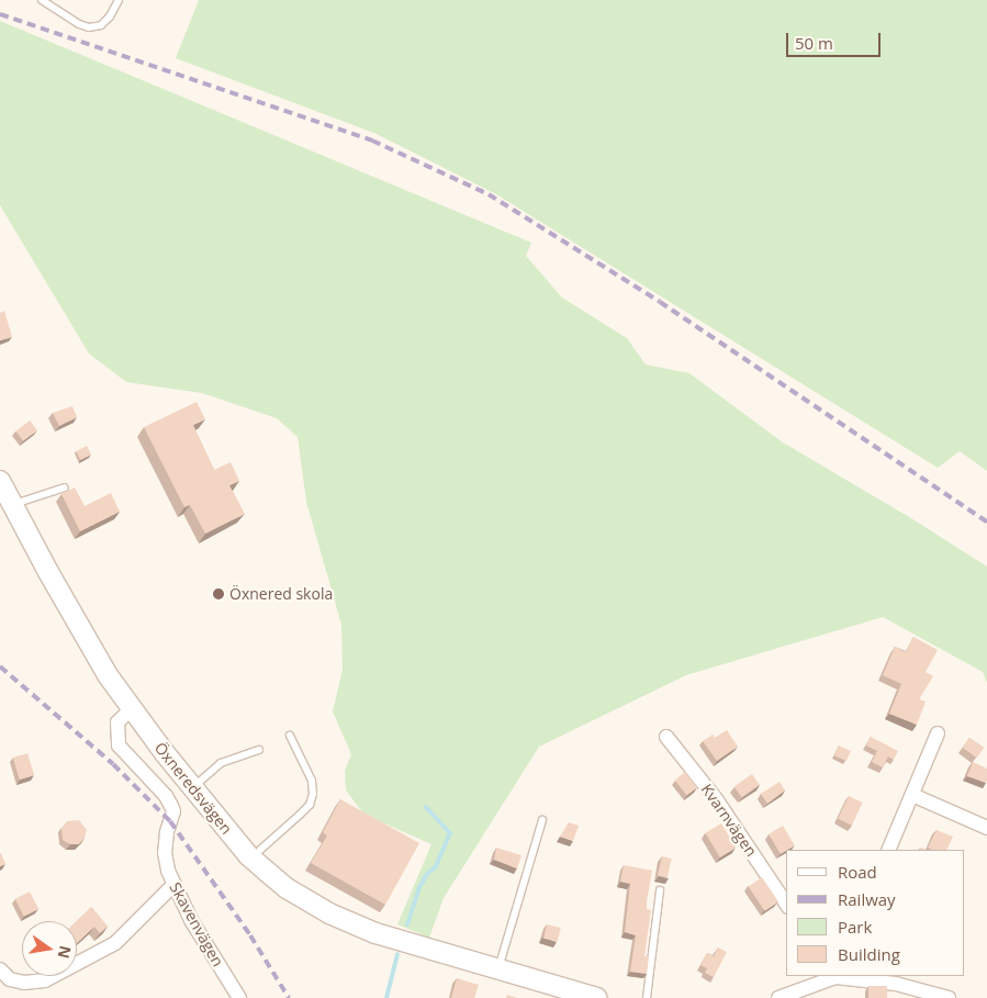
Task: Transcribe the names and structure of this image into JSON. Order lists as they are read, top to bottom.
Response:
{
  "streets": {
    "street": ["Öxneredsvägen", "Kvarnvägen", "Skavenvägen"]
  },
  "crossings": [
    ["Öxneredsvägen", "Skavenvägen"]
  ],
  "places": ["Öxnered skola"],
  "legend": [
    "Road",
    "Railway",
    "Park",
    "Building"
  ],
  "scale_bar": "50 m",
  "north": "right"
}
